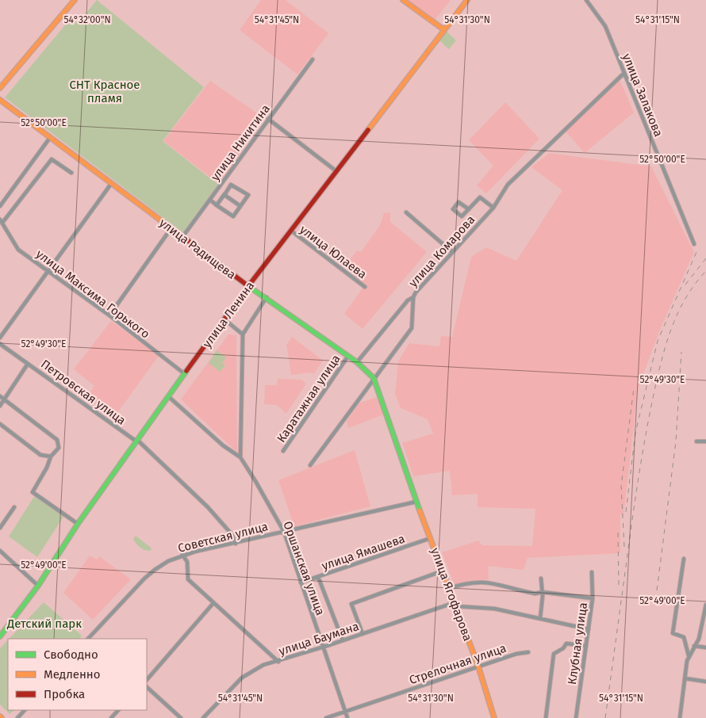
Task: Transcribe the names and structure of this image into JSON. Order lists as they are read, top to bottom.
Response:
{
  "streets": {
    "main road": ["улица Радищева", "улица Ленина", "улица Ягофарова"],
    "street": [
      "улица Залакова",
      "улица Никитина",
      "улица Комарова",
      "улица Юлаева",
      "улица Максима Горького",
      "Петровская улица",
      "Каратажная улица",
      "Советская улица",
      "улица Ямашева",
      "Оршанская улица",
      "улица Баумана",
      "Клубная улица",
      "Стрелочная улица"
    ]
  },
  "crossings": [
    ["улица Залакова", "улица Комарова"],
    ["улица Никитина", "улица Радищева"],
    ["улица Радищева", "улица Комарова"],
    ["улица Радищева", "улица Ленина"],
    ["улица Радищева", "Каратажная улица"],
    ["улица Радищева", "улица Ягофарова"],
    ["улица Юлаева", "улица Ленина"],
    ["улица Максима Горького", "улица Ленина"],
    ["улица Ленина", "Петровская улица"],
    ["Петровская улица", "Советская улица"],
    ["Советская улица", "Оршанская улица"],
    ["Советская улица", "улица Ягофарова"],
    ["улица Ямашева", "Оршанская улица"],
    ["улица Ямашева", "улица Ягофарова"],
    ["Оршанская улица", "улица Баумана"],
    ["Оршанская улица", "Стрелочная улица"],
    ["улица Ягофарова", "улица Баумана"],
    ["улица Ягофарова", "Стрелочная улица"]
  ],
  "parks": ["СНТ Красное пламя", "Детский парк"],
  "legend": ["Свободно", "Медленно", "Пробка"],
  "coordinates": [
    "54°32'00\"N",
    "54°31'45\"N",
    "54°31'30\"N",
    "54°31'15\"N",
    "52°50'00\"E",
    "52°49'30\"E",
    "52°49'00\"E"
  ]
}
